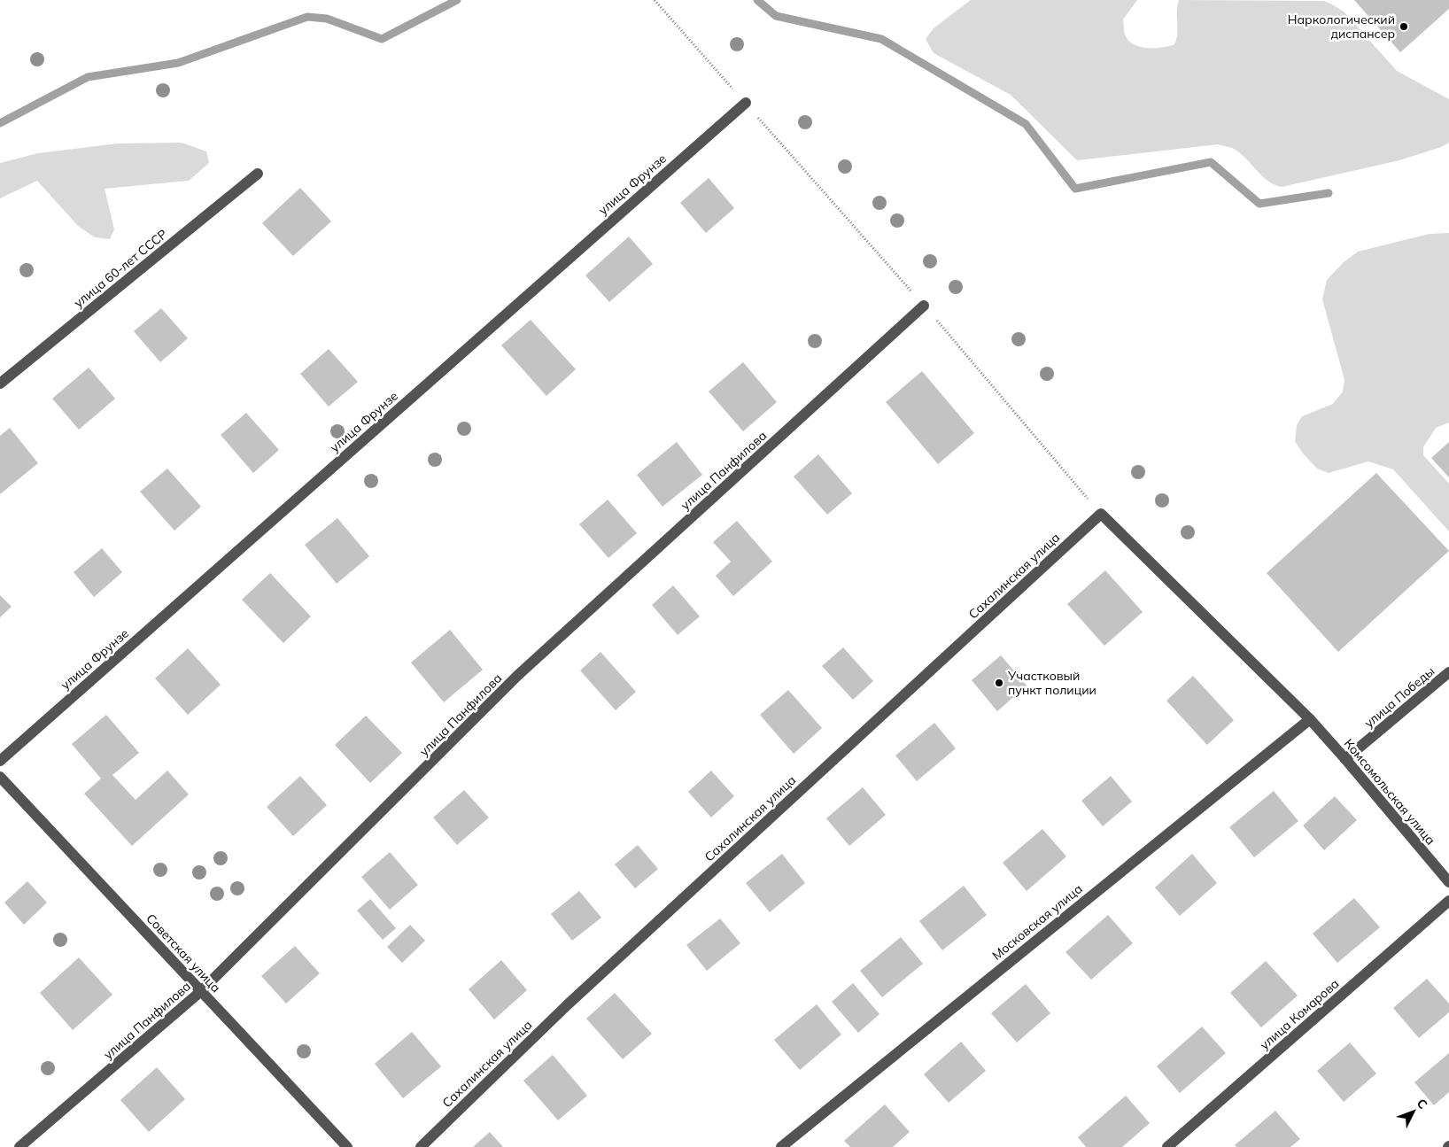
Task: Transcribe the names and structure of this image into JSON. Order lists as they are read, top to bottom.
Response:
{
  "streets": {
    "street": [
      "улица Фрунзе",
      "улица 60-лет СССР",
      "улица Панфилова",
      "Сахалинская улица",
      "улица Победы",
      "Комсомольская улица",
      "Московская улица",
      "Советская улица",
      "улица Комарова"
    ]
  },
  "crossings": [
    ["улица Панфилова", "Советская улица"],
    ["Сахалинская улица", "Комсомольская улица"],
    ["улица Победы", "Комсомольская улица"],
    ["Комсомольская улица", "Московская улица"]
  ],
  "places": ["Наркологический диспансер", "Участковый пункт полиции"],
  "north": "top right"
}
